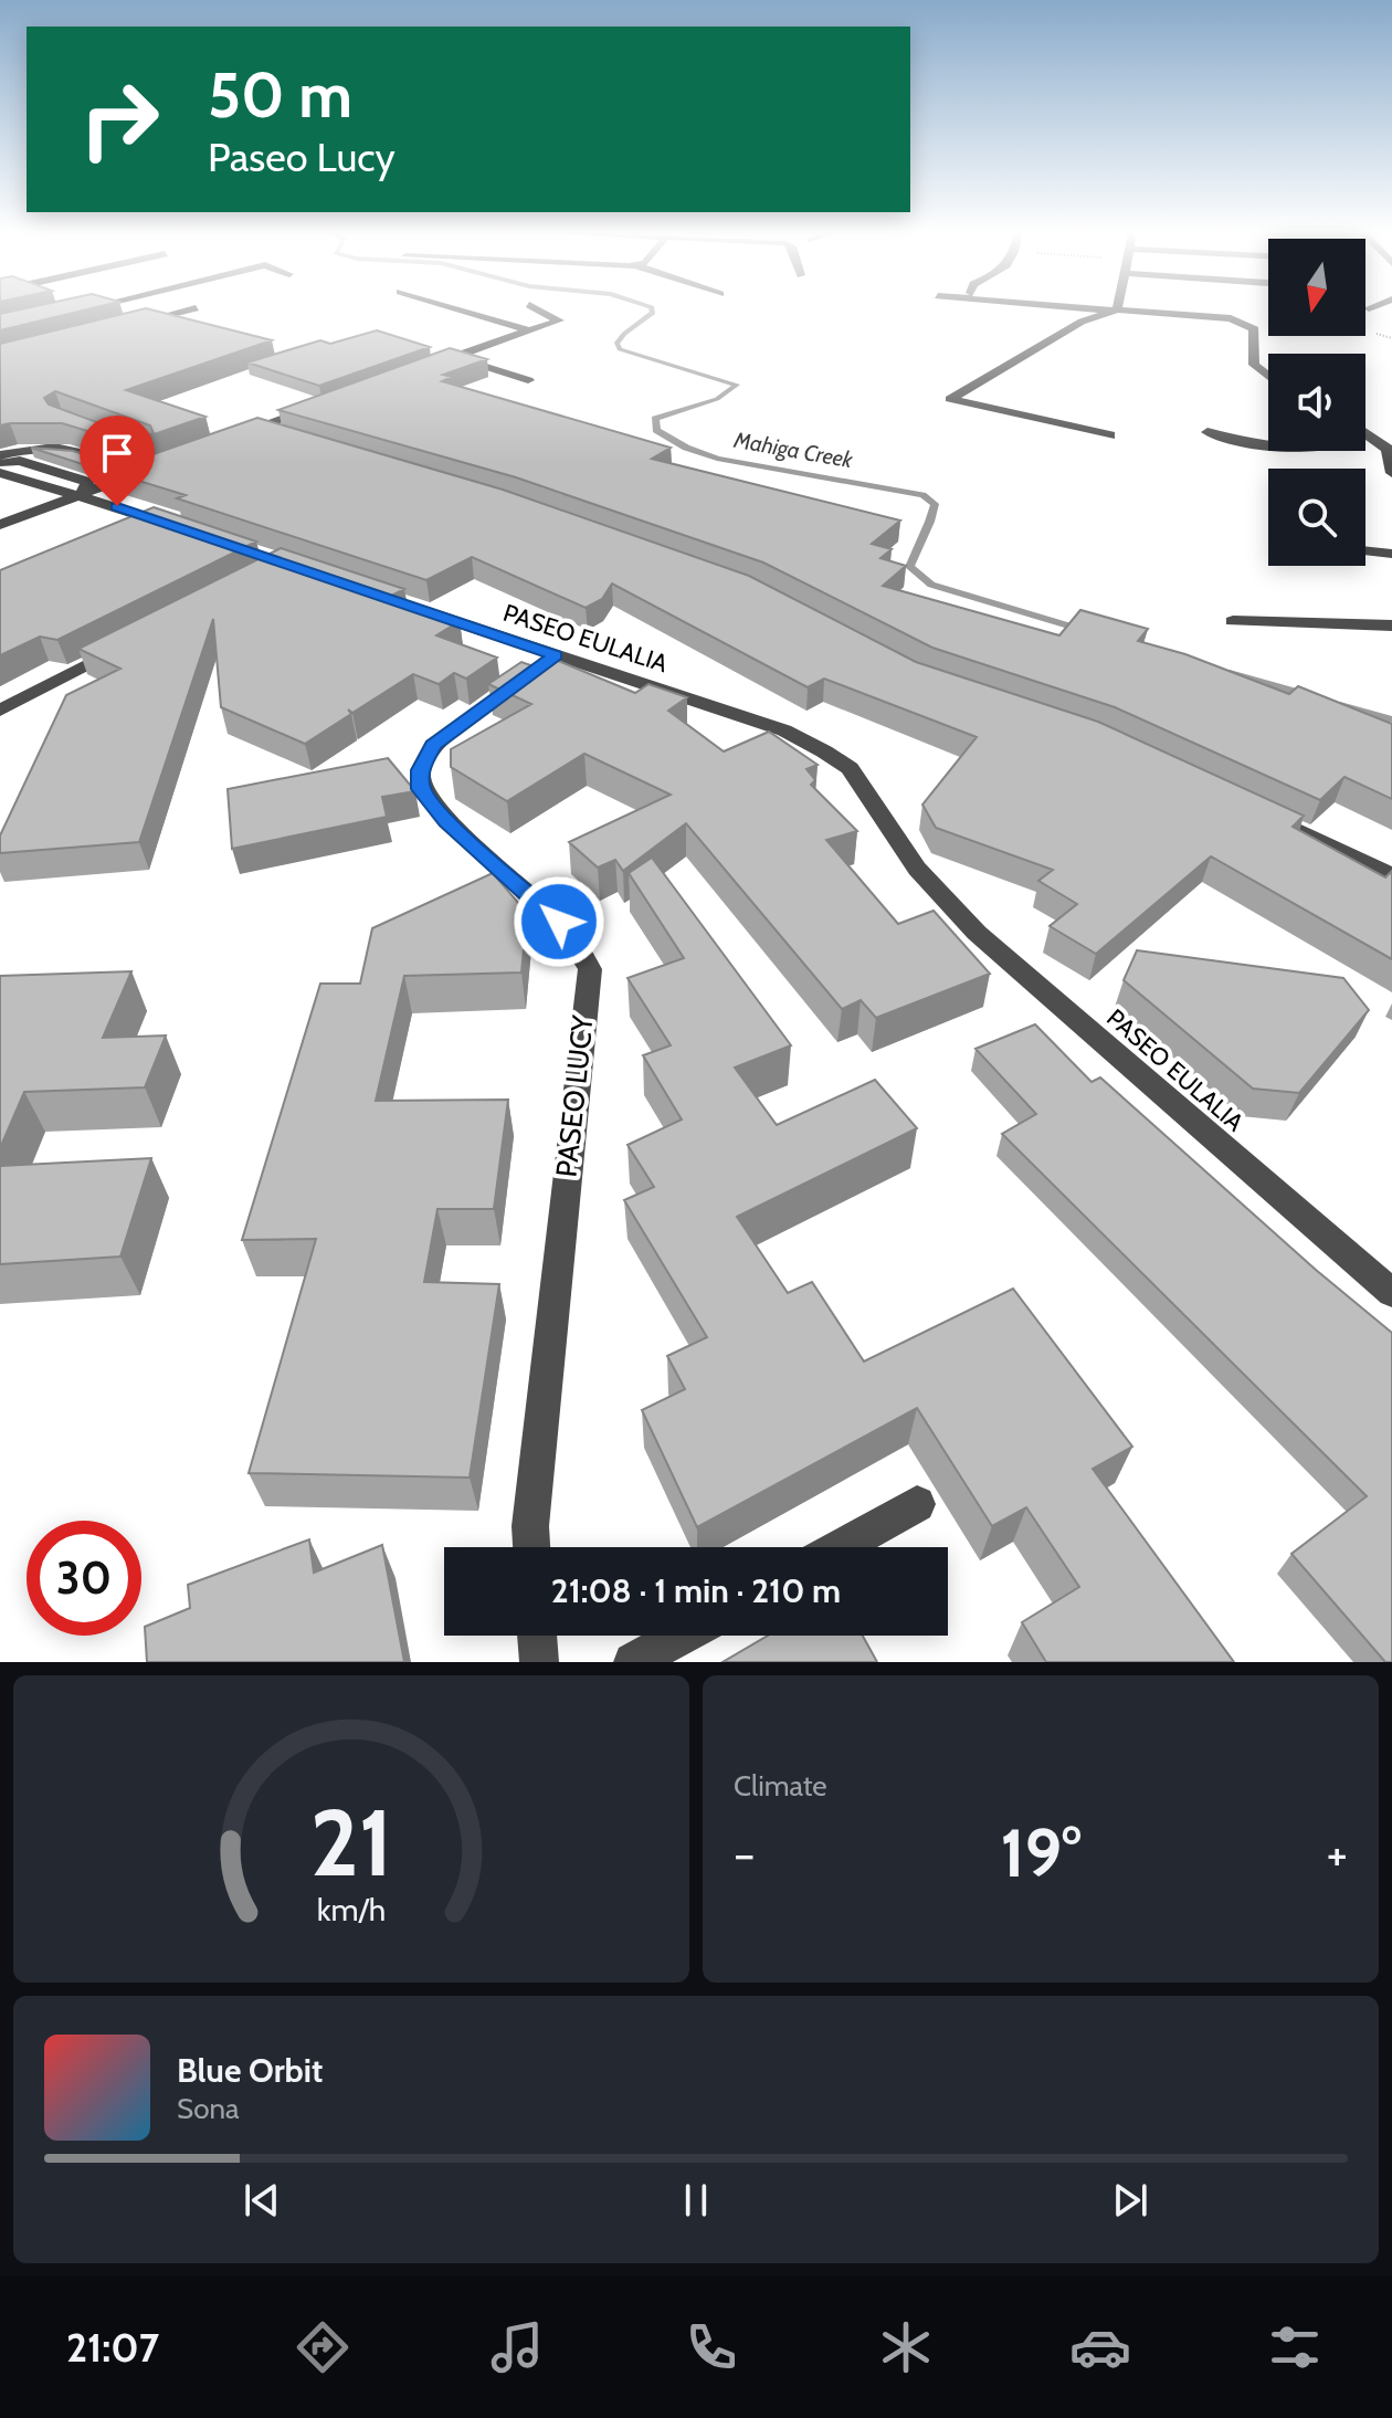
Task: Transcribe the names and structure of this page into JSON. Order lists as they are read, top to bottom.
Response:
{
  "streets": {
    "street": ["PASEO EULALIA", "PASEO LUCY"]
  },
  "crossings": [
    ["PASEO EULALIA", "PASEO LUCY"]
  ],
  "water": ["Mahiga Creek"],
  "north": "bottom",
  "page": {
    "turn": ["50 m", "Paseo Lucy"],
    "limit": "30",
    "trip": "21:08 · 1 min · 210 m",
    "tile": "Climate",
    "heat": ["−", "19°", "+"],
    "song": ["Blue Orbit", "Sona"],
    "tabs": "21:07",
    "gauge": ["21", "km/h"]
  }
}
